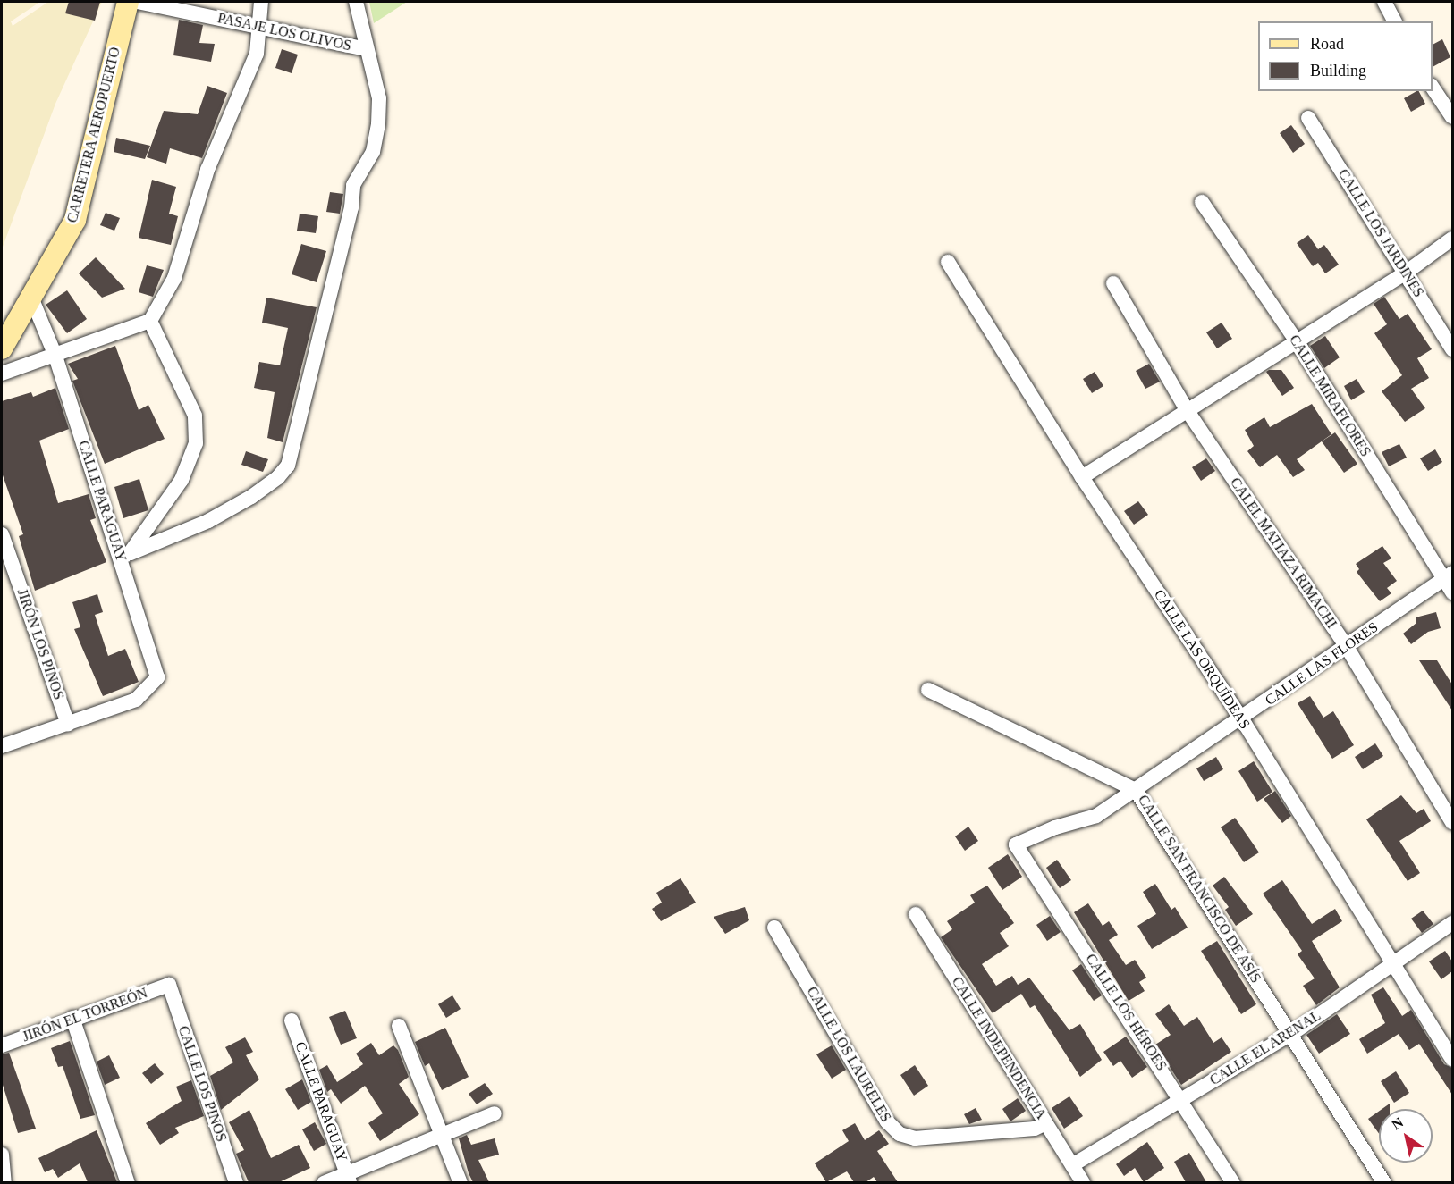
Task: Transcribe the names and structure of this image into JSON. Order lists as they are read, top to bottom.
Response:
{
  "streets": {
    "main road": ["CARRETERA AEROPUERTO"],
    "street": [
      "PASAJE LOS OLIVOS",
      "CALLE LOS JARDINES",
      "CALLE MIRAFLORES",
      "CALLE PARAGUAY",
      "CALEL MATIAZA RIMACHI",
      "JIRÓN LOS PINOS",
      "CALLE LAS ORQUÍDEAS",
      "CALLE LAS FLORES",
      "CALLE SAN FRANCISCO DE ASÍS",
      "CALLE LOS HÉROES",
      "JIRÓN EL TORREÓN",
      "CALLE INDEPENDENCIA",
      "CALLE EL ARENAL",
      "CALLE LOS LAURELES",
      "CALLE LOS PINOS"
    ]
  },
  "crossings": [
    ["CARRETERA AEROPUERTO", "CALLE PARAGUAY"],
    ["CALLE MIRAFLORES", "CALLE LAS FLORES"],
    ["CALLE PARAGUAY", "JIRÓN LOS PINOS"],
    ["CALEL MATIAZA RIMACHI", "CALLE LAS FLORES"],
    ["CALLE LAS ORQUÍDEAS", "CALLE LAS FLORES"],
    ["CALLE LAS ORQUÍDEAS", "CALLE EL ARENAL"],
    ["CALLE LAS FLORES", "CALLE SAN FRANCISCO DE ASÍS"],
    ["CALLE LAS FLORES", "CALLE LOS HÉROES"],
    ["CALLE SAN FRANCISCO DE ASÍS", "CALLE EL ARENAL"],
    ["CALLE LOS HÉROES", "CALLE EL ARENAL"],
    ["JIRÓN EL TORREÓN", "CALLE LOS PINOS"],
    ["CALLE INDEPENDENCIA", "CALLE EL ARENAL"],
    ["CALLE INDEPENDENCIA", "CALLE LOS LAURELES"]
  ],
  "legend": ["Road", "Building"],
  "north": "top left"
}
